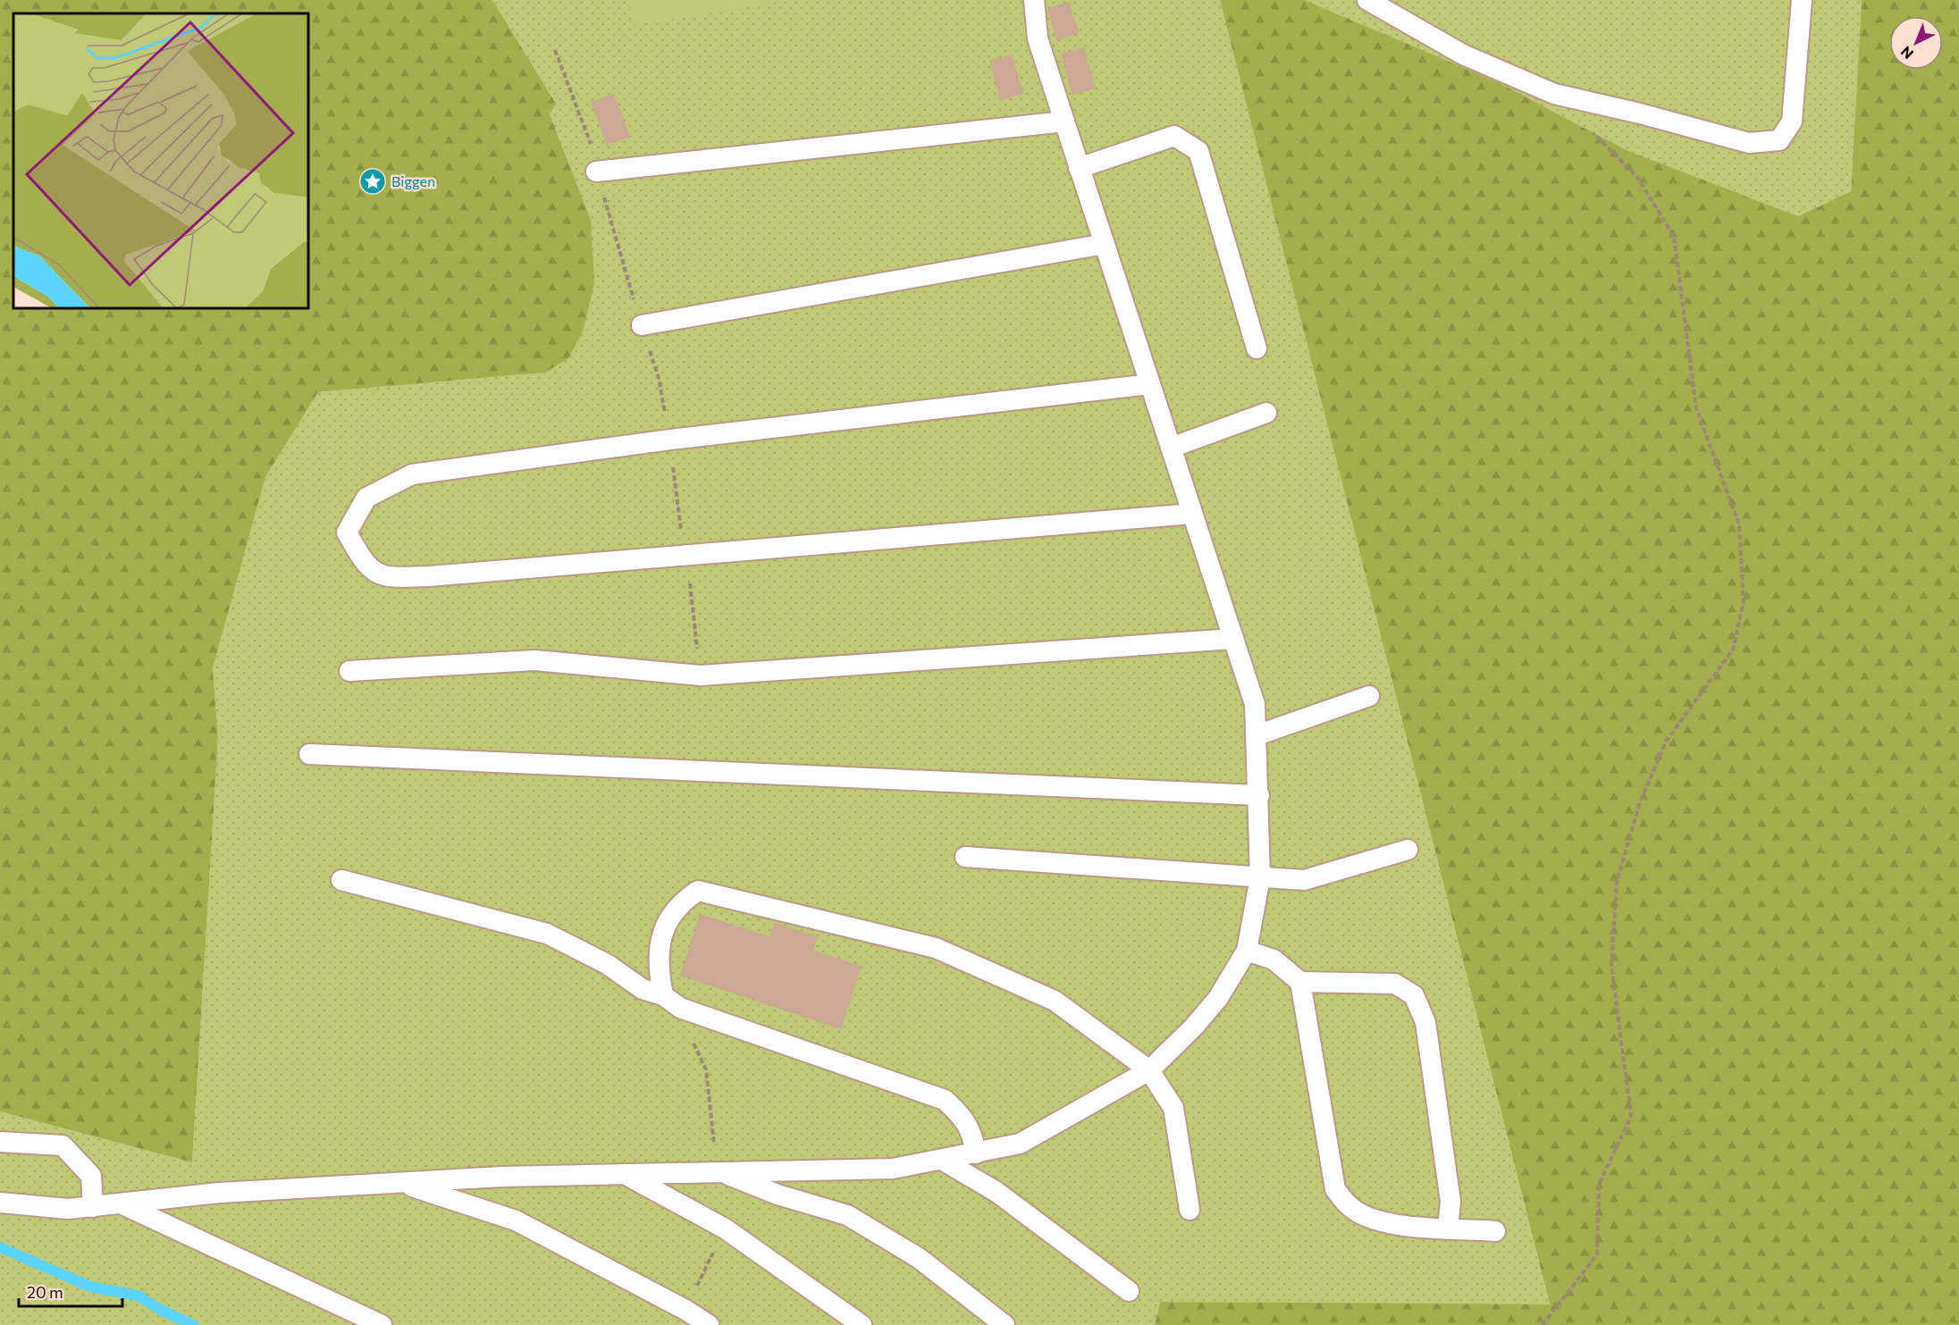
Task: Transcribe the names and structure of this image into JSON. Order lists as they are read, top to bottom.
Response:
{
  "places": {
    "place": ["Biggen"]
  },
  "scale_bar": "20 m",
  "north": "bottom left"
}
